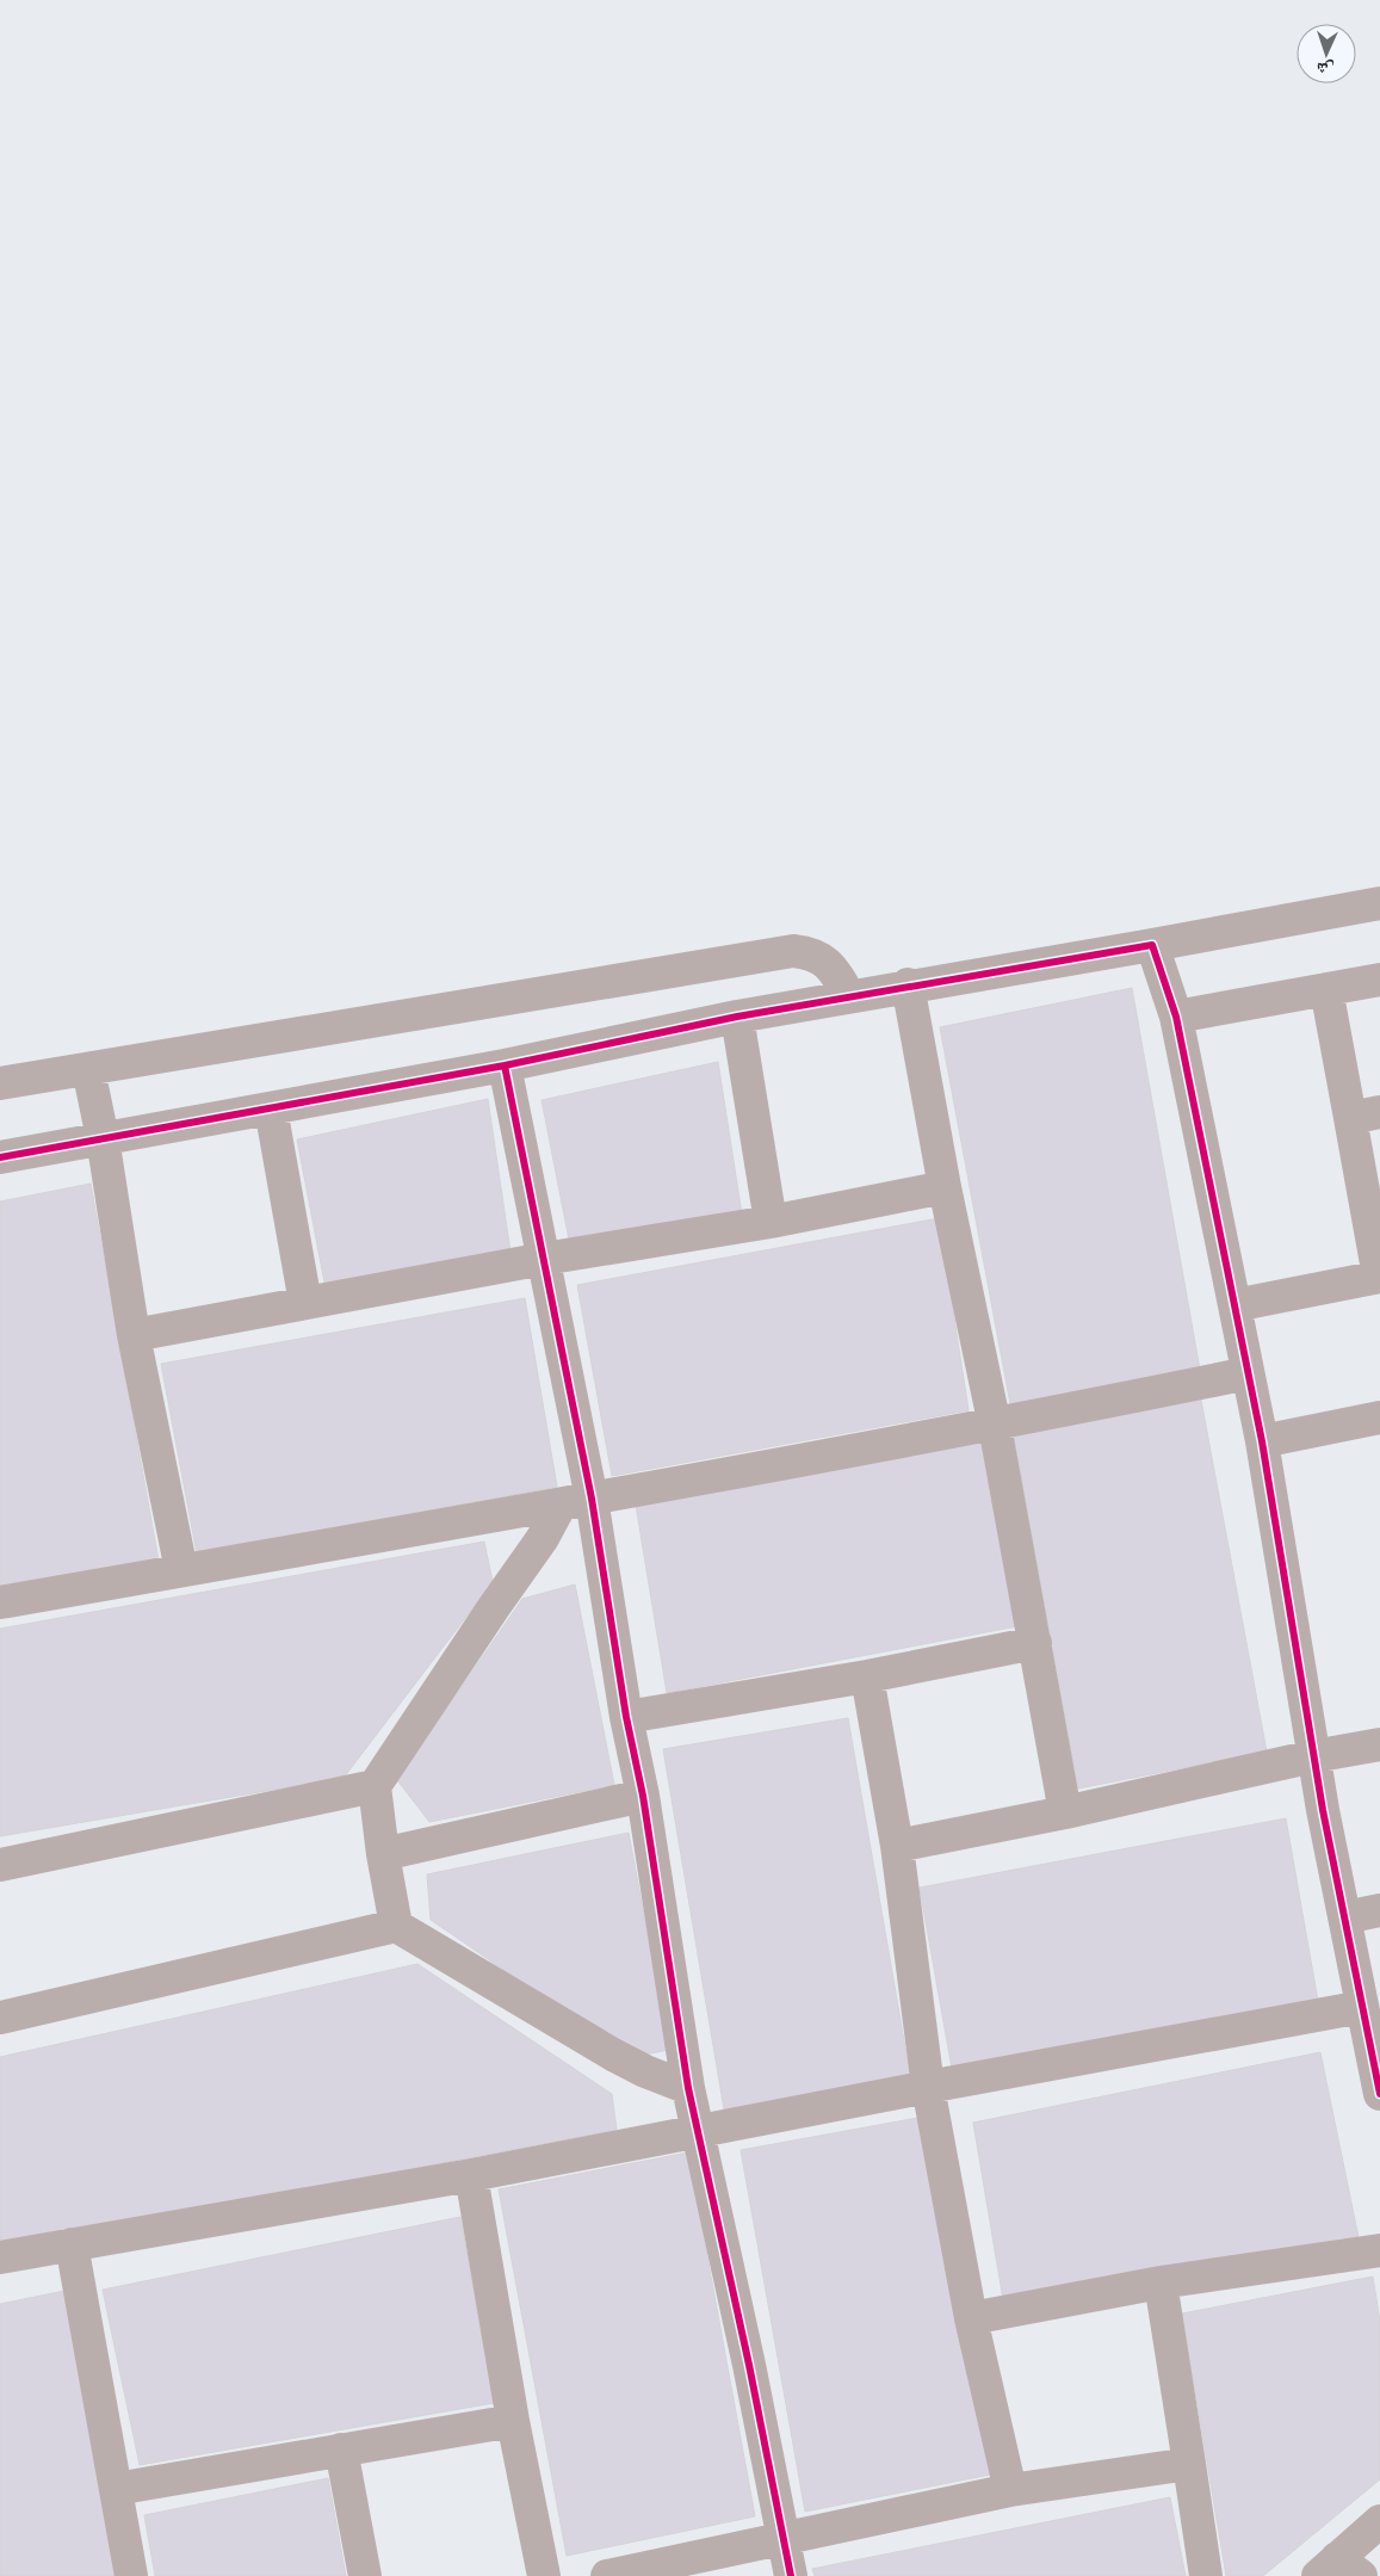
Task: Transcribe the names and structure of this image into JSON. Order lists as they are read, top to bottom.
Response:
{
  "north": "bottom"
}
